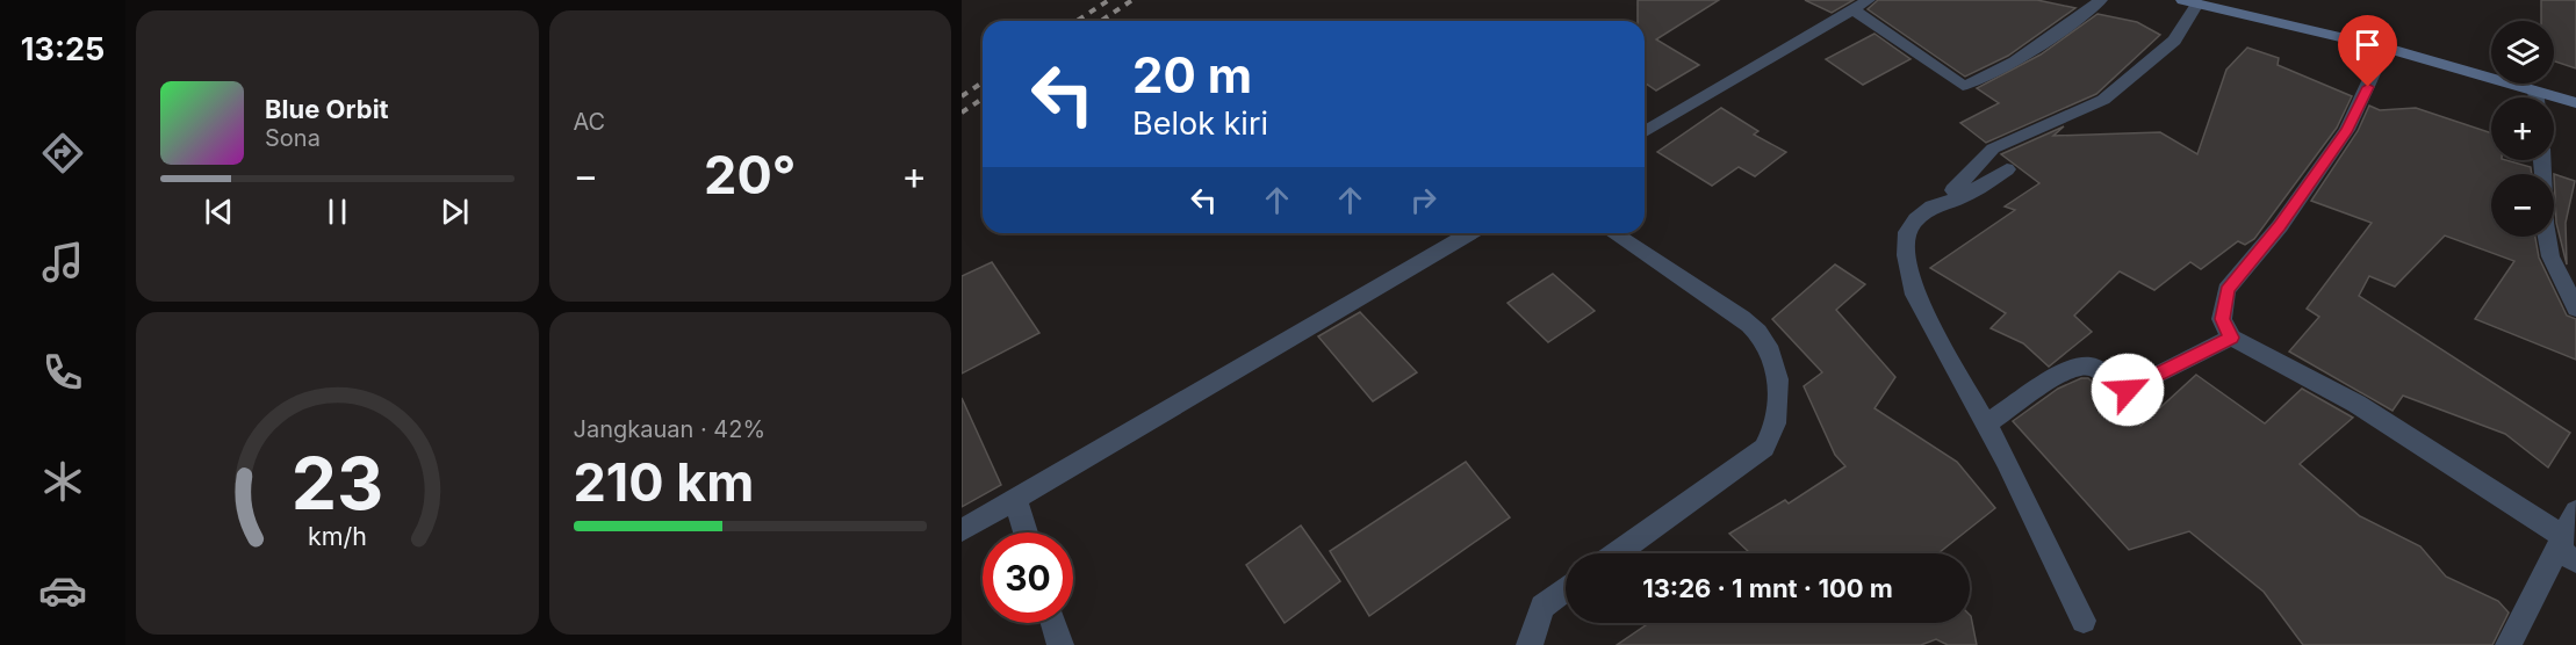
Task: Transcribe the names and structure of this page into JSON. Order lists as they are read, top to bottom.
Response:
{
  "page": {
    "tabs": "13:25",
    "tile": [
      "AC",
      ["Jangkauan · 42%", "210 km"]
    ],
    "map_buttons": ["+", "−"],
    "turn": ["20 m", "Belok kiri"],
    "song": ["Blue Orbit", "Sona"],
    "heat": ["−", "20°", "+"],
    "limit": "30",
    "trip": "13:26 · 1 mnt · 100 m",
    "gauge": ["23", "km/h"]
  }
}
